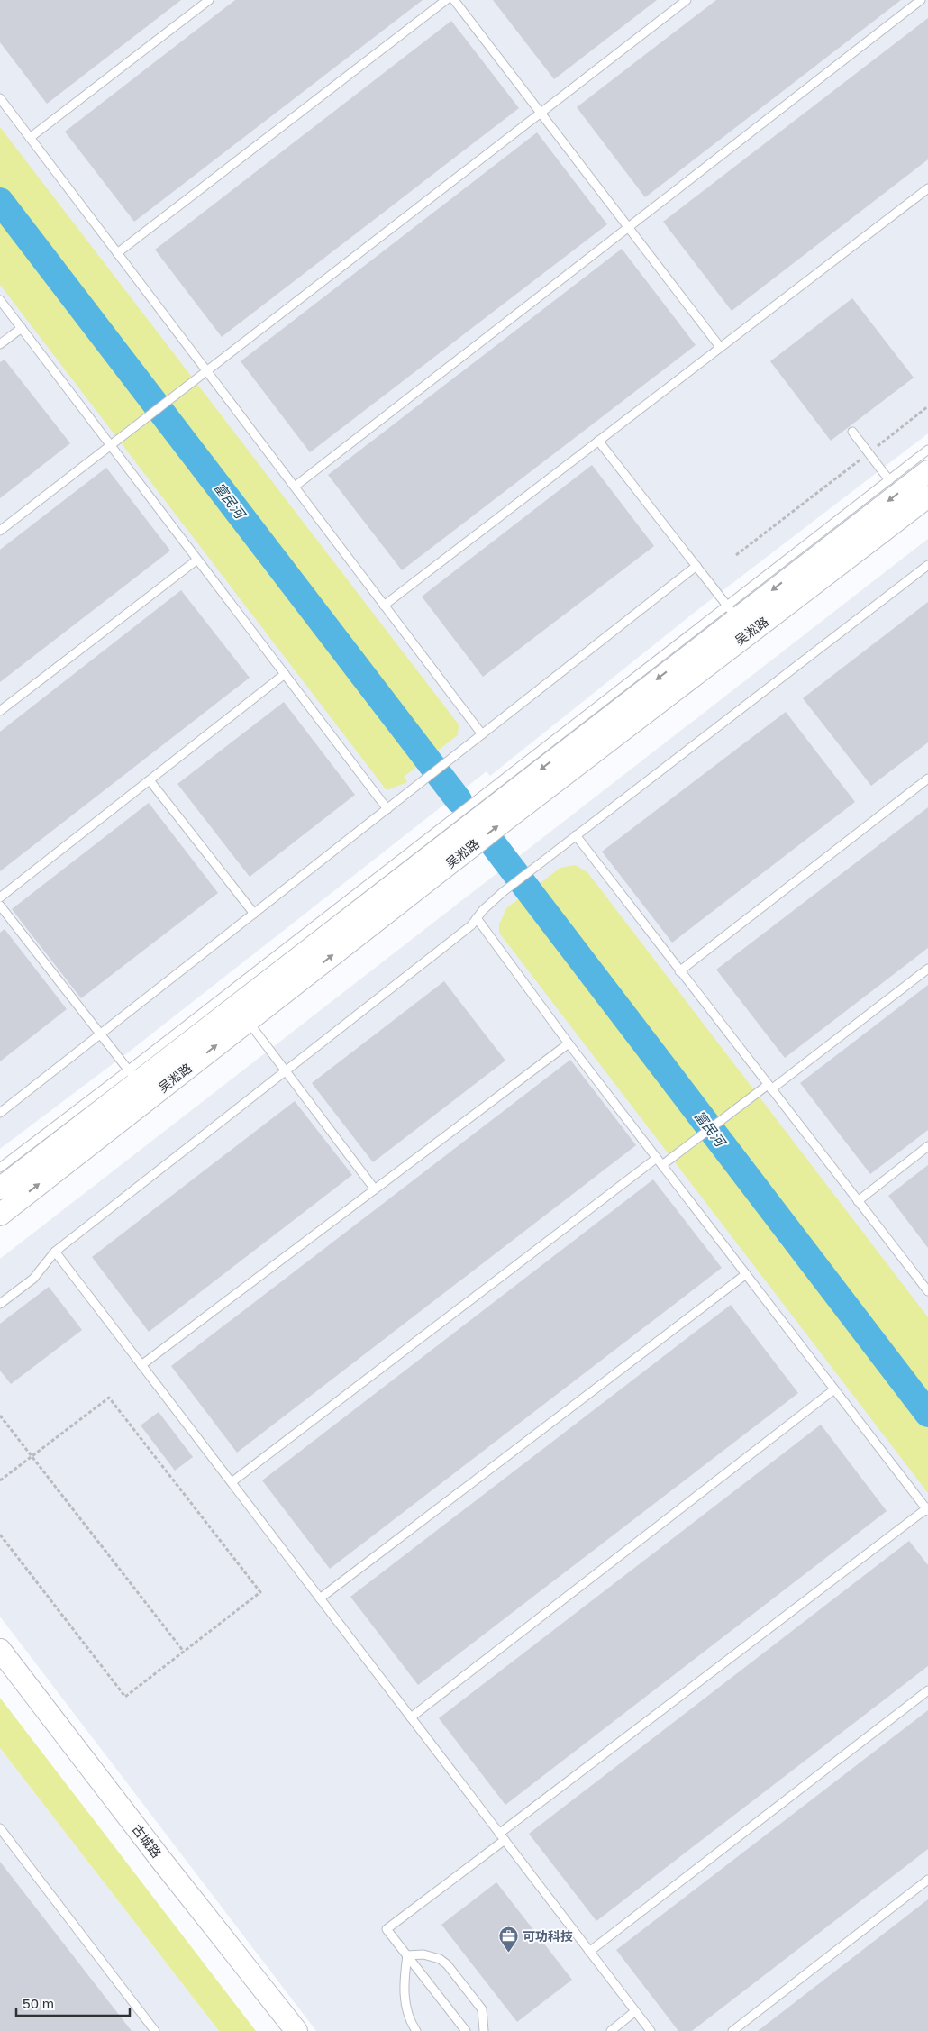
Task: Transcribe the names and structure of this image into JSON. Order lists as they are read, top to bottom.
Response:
{
  "streets": {
    "main road": ["吴淞路", "古城路"]
  },
  "water": ["富民河"],
  "places": {
    "office": ["可功科技"]
  },
  "scale_bar": "50 m"
}
